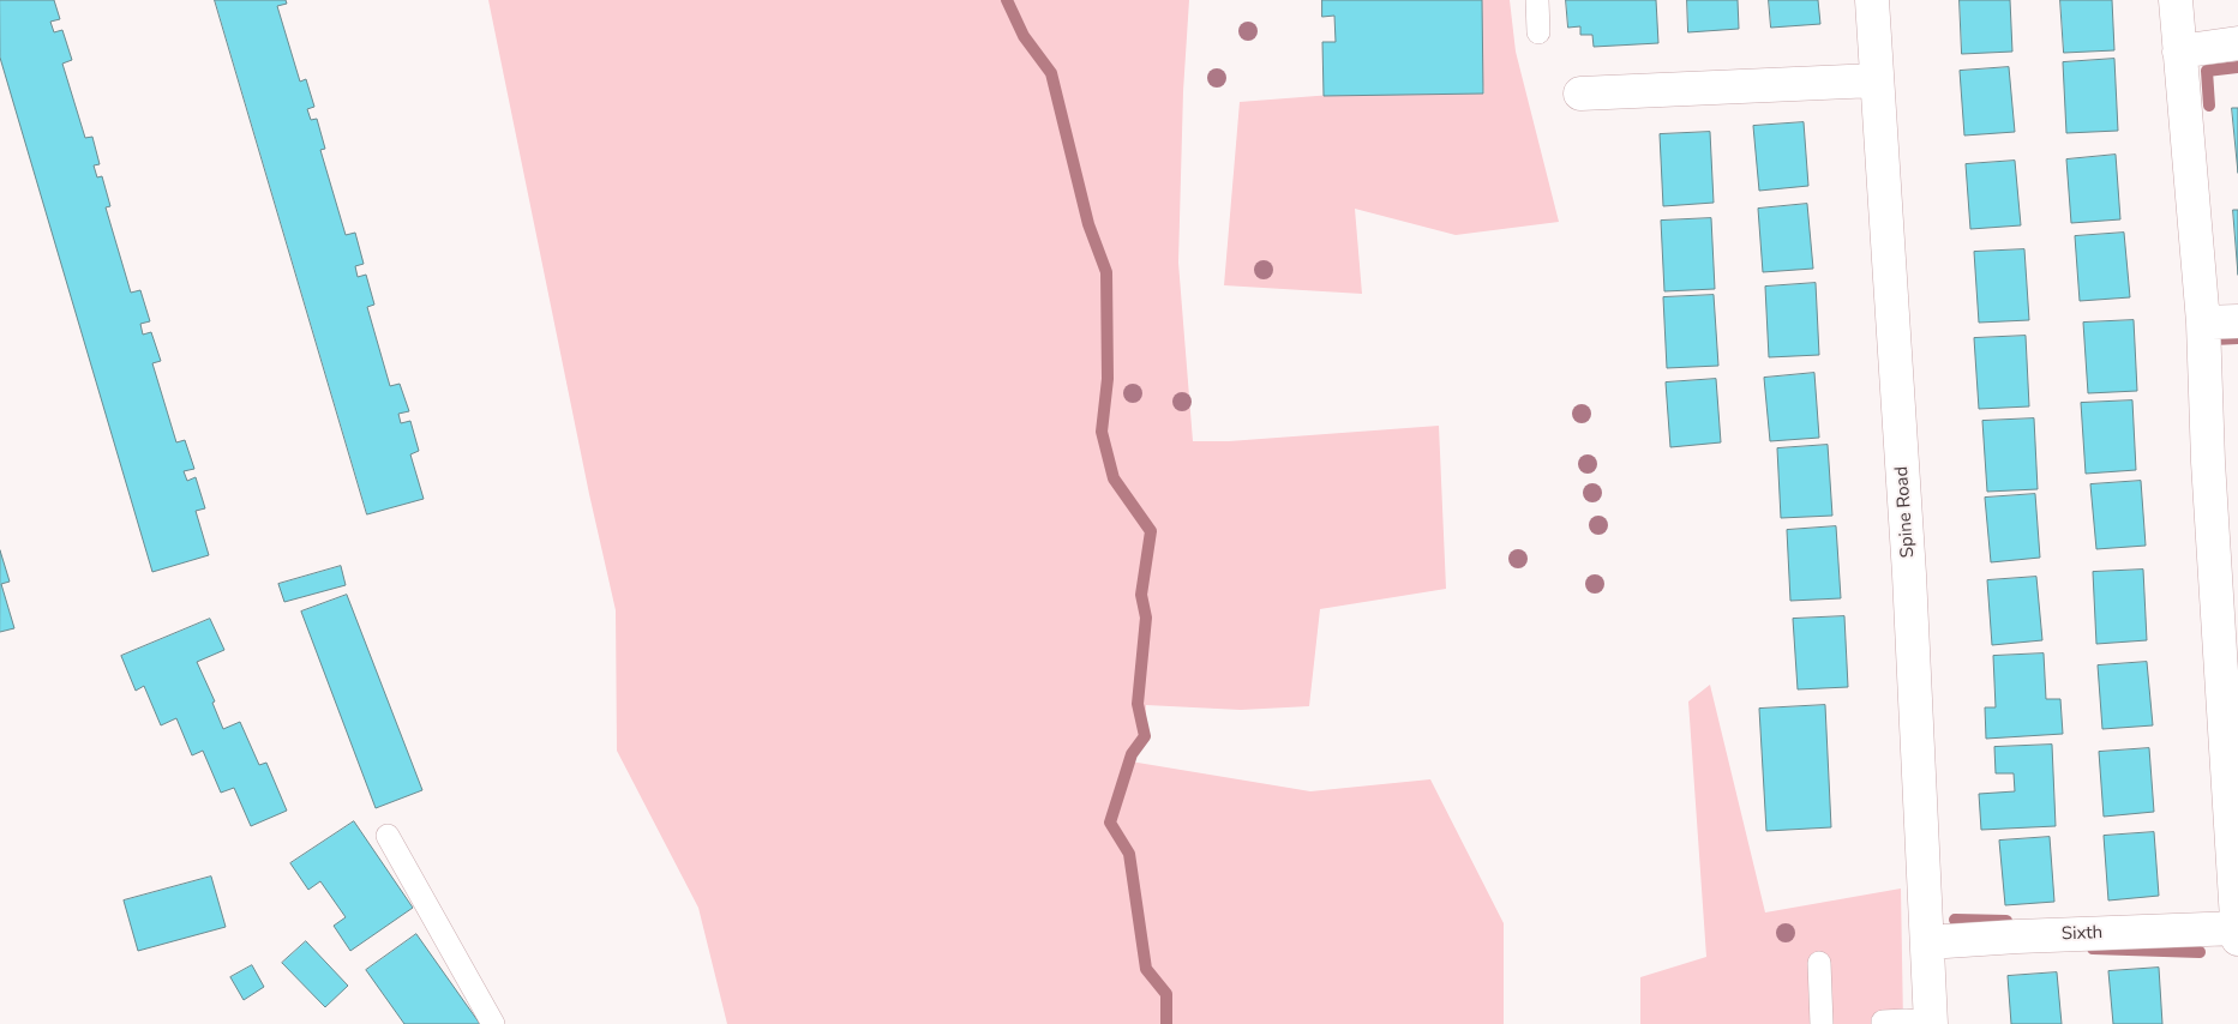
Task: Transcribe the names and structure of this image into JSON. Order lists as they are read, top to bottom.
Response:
{
  "streets": {
    "street": ["Spine Road", "Sixth"]
  },
  "crossings": [
    ["Spine Road", "Sixth"]
  ]
}
